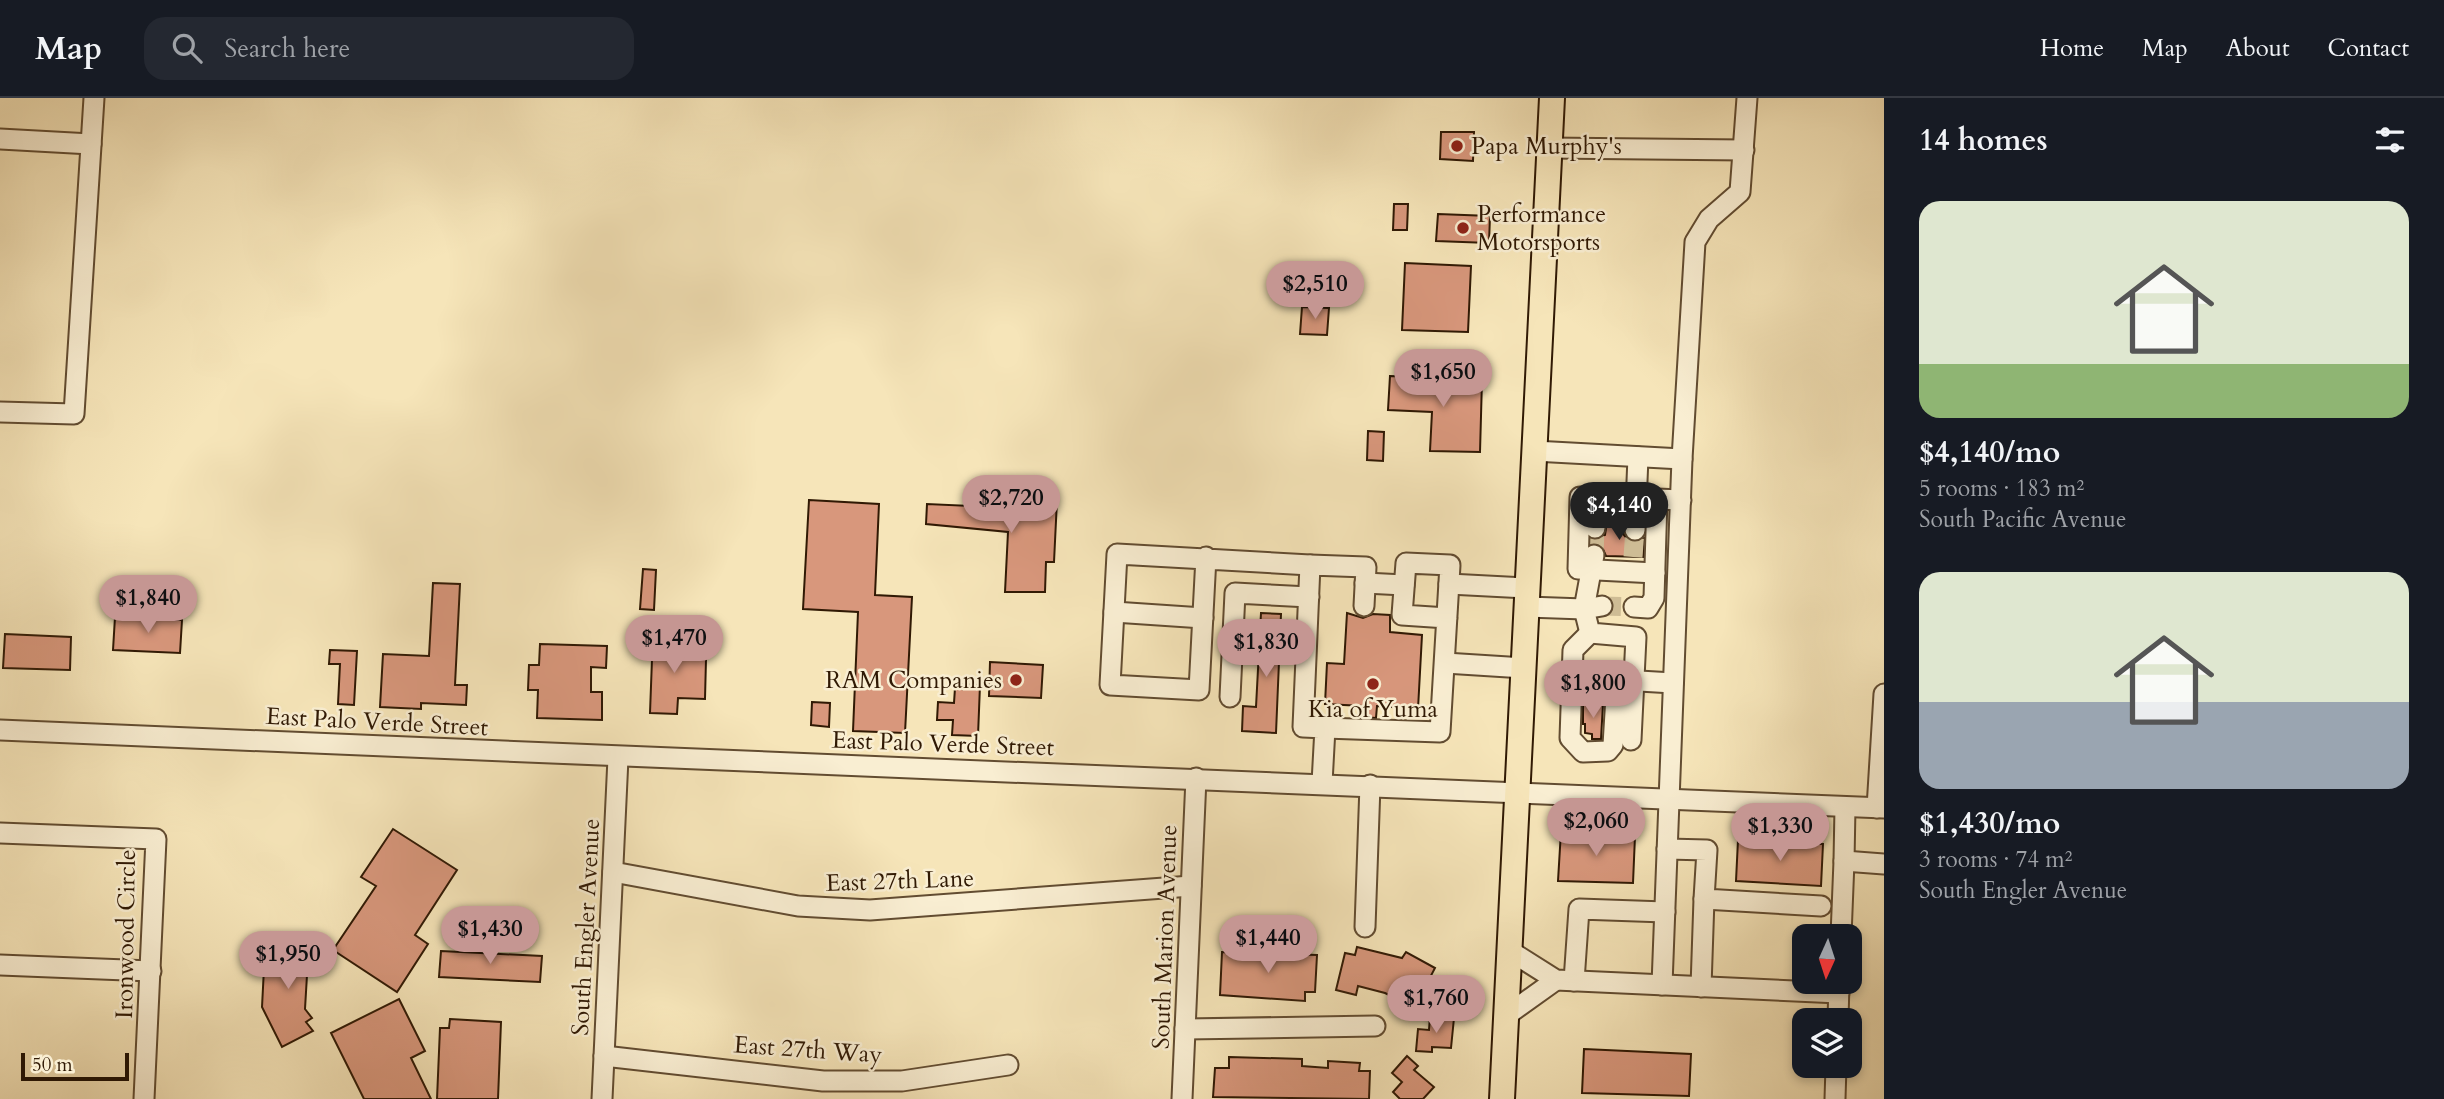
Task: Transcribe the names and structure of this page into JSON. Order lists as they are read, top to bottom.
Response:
{
  "streets": {
    "street": [
      "East Palo Verde Street",
      "East 27th Lane",
      "South Engler Avenue",
      "Ironwood Circle",
      "South Marion Avenue",
      "East 27th Way"
    ]
  },
  "crossings": [
    ["East Palo Verde Street", "South Engler Avenue"],
    ["East Palo Verde Street", "South Marion Avenue"],
    ["East 27th Lane", "South Engler Avenue"],
    ["East 27th Lane", "South Marion Avenue"],
    ["South Engler Avenue", "East 27th Way"]
  ],
  "places": [
    "Papa Murphy's",
    "Performance Motorsports",
    "RAM Companies",
    "Kia of Yuma"
  ],
  "scale_bar": "50 m",
  "north": "bottom",
  "page": {
    "header": "Map",
    "search": "Search here",
    "nav": [
      "Home",
      "Map",
      "About",
      "Contact"
    ],
    "heading": "14 homes",
    "list": [
      {
        "name": "$4,140/mo",
        "note": "5 rooms · 183 m² · South Pacific Avenue"
      },
      {
        "name": "$1,430/mo",
        "note": "3 rooms · 74 m² · South Engler Avenue"
      }
    ],
    "price": [
      "$2,510",
      "$1,650",
      "$2,720",
      "$4,140",
      "$1,840",
      "$1,470",
      "$1,830",
      "$1,800",
      "$2,060",
      "$1,330",
      "$1,430",
      "$1,440",
      "$1,950",
      "$1,760"
    ],
    "scale": "50 m"
  }
}
